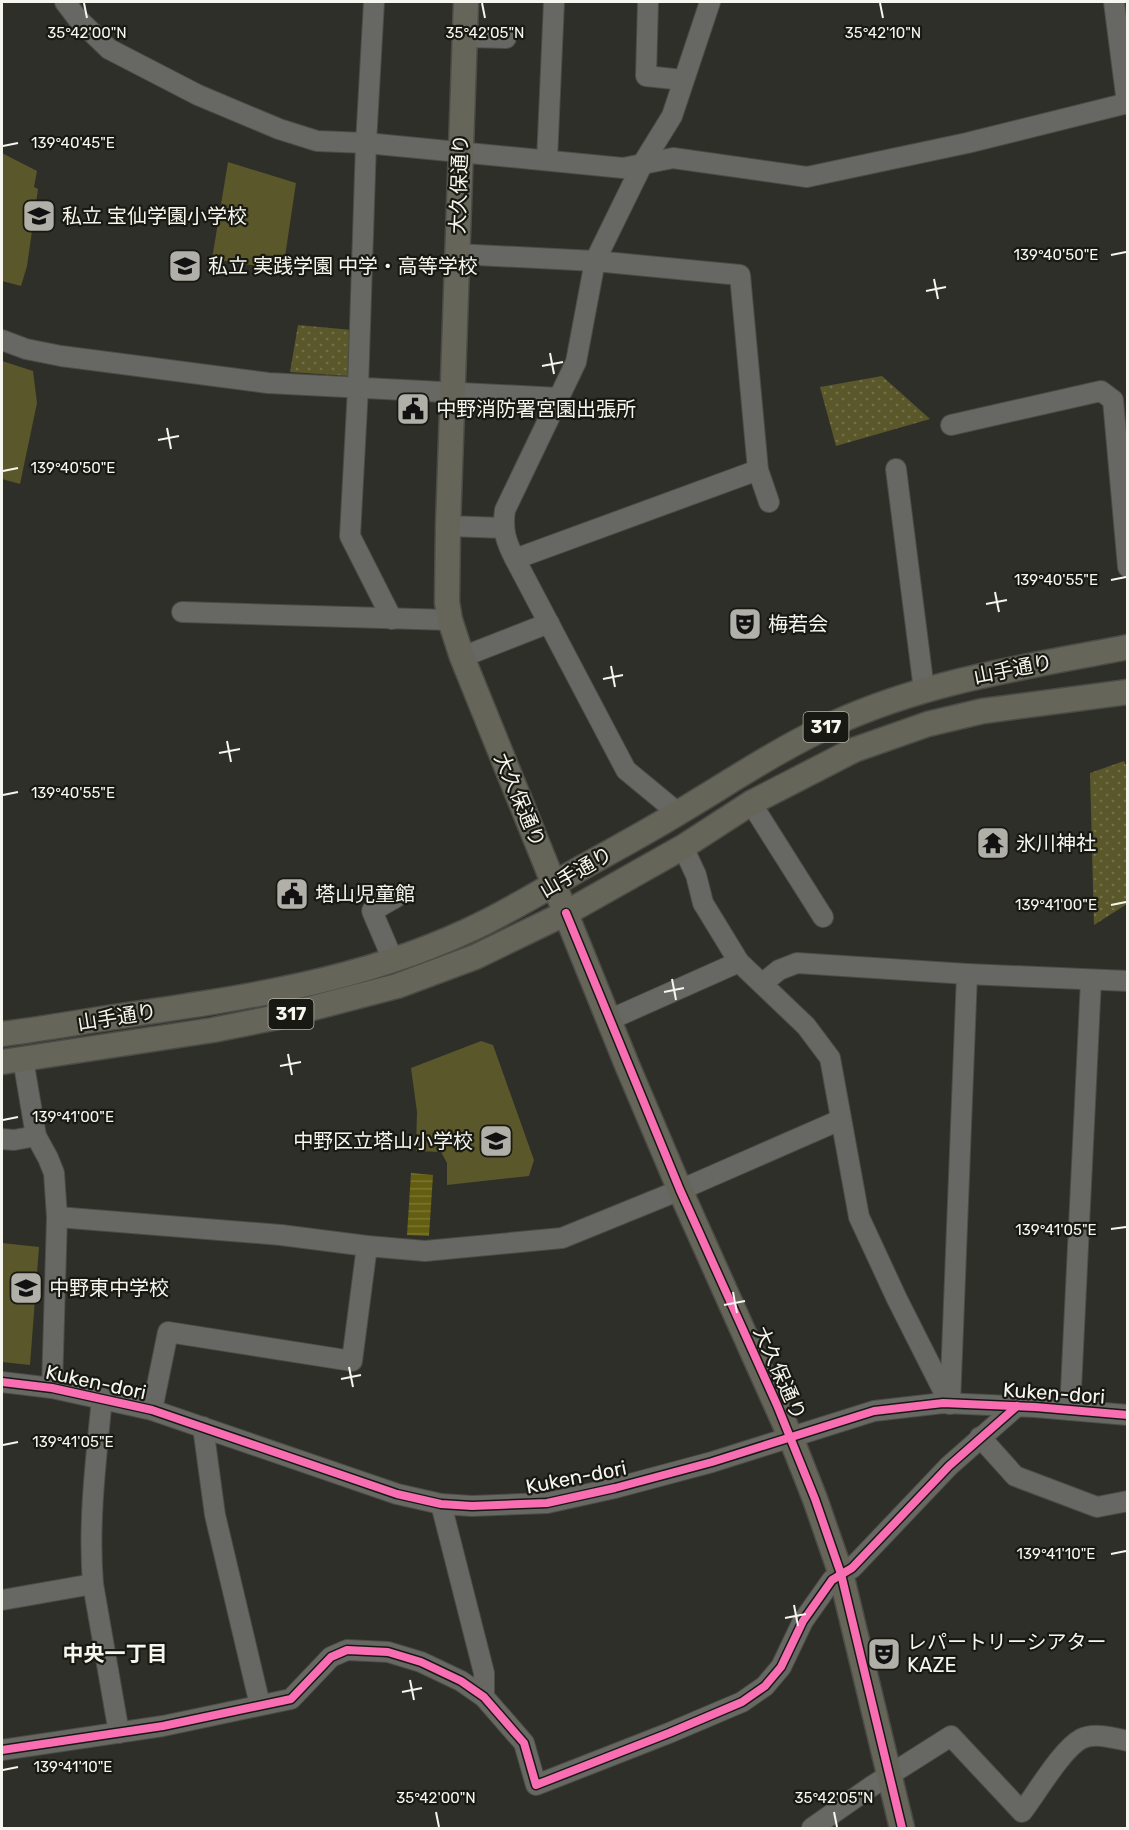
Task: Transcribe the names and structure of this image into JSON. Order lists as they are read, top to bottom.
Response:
{
  "streets": {
    "main road": ["大久保通り", "山手通り", "317"],
    "street": ["Kuken-dori"]
  },
  "crossings": [
    ["大久保通り", "山手通り"],
    ["大久保通り", "Kuken-dori"]
  ],
  "districts": ["中央一丁目"],
  "places": {
    "school or university": [
      "私立 宝仙学園小学校",
      "私立 実践学園 中学・高等学校",
      "中野区立塔山小学校",
      "中野東中学校"
    ],
    "public building": ["中野消防署宮園出張所", "塔山児童館"],
    "theatre": ["梅若会", "レパートリーシアター KAZE"],
    "temple": ["氷川神社"]
  },
  "coordinates": [
    "35°42'00\"N",
    "35°42'05\"N",
    "35°42'10\"N",
    "139°40'45\"E",
    "139°40'50\"E",
    "139°40'55\"E",
    "139°41'00\"E",
    "139°41'05\"E",
    "139°41'10\"E"
  ]
}
